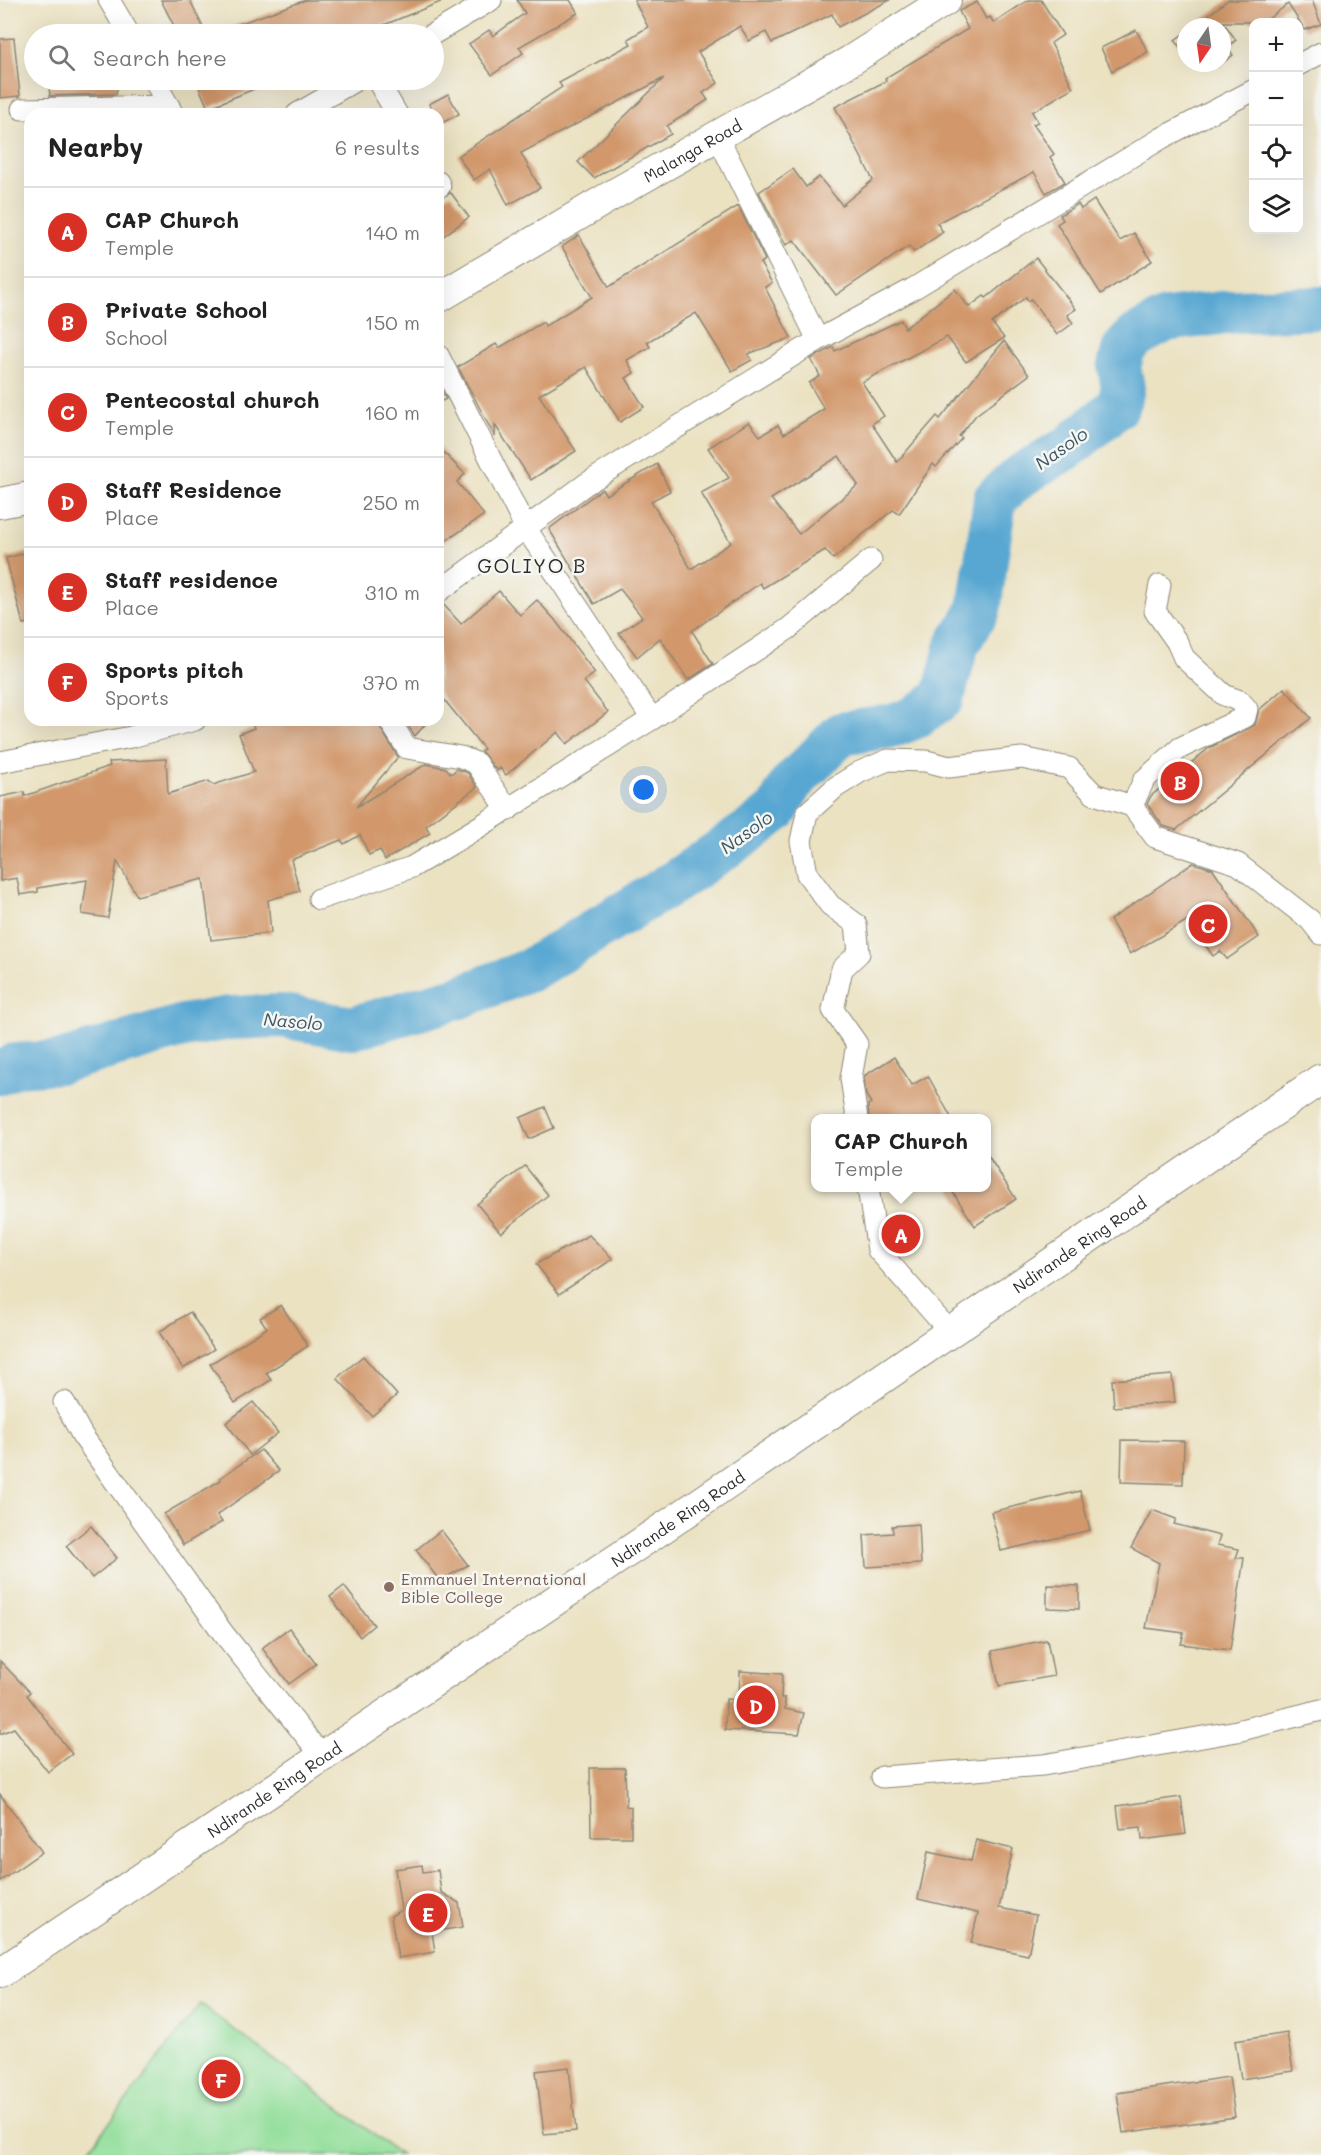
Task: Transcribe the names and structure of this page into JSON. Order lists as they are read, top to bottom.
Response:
{
  "streets": {
    "street": ["Malanga Road", "Ndirande Ring Road"]
  },
  "districts": ["GOLIYO B"],
  "water": ["Nasolo"],
  "places": ["Emmanuel International Bible College"],
  "north": "bottom",
  "page": {
    "map_buttons": ["+", "−"],
    "search": "Search here",
    "heading": ["Nearby", "6 results"],
    "list": [
      {
        "mark": "A",
        "name": "CAP Church",
        "note": "Temple",
        "value": "140 m"
      },
      {
        "mark": "B",
        "name": "Private School",
        "note": "School",
        "value": "150 m"
      },
      {
        "mark": "C",
        "name": "Pentecostal church",
        "note": "Temple",
        "value": "160 m"
      },
      {
        "mark": "D",
        "name": "Staff Residence",
        "note": "Place",
        "value": "250 m"
      },
      {
        "mark": "E",
        "name": "Staff residence",
        "note": "Place",
        "value": "310 m"
      },
      {
        "mark": "F",
        "name": "Sports pitch",
        "note": "Sports",
        "value": "370 m"
      }
    ],
    "pins": [
      "B",
      "C",
      "A",
      "D",
      "E",
      "F"
    ],
    "popup": ["CAP Church", "Temple"]
  }
}
